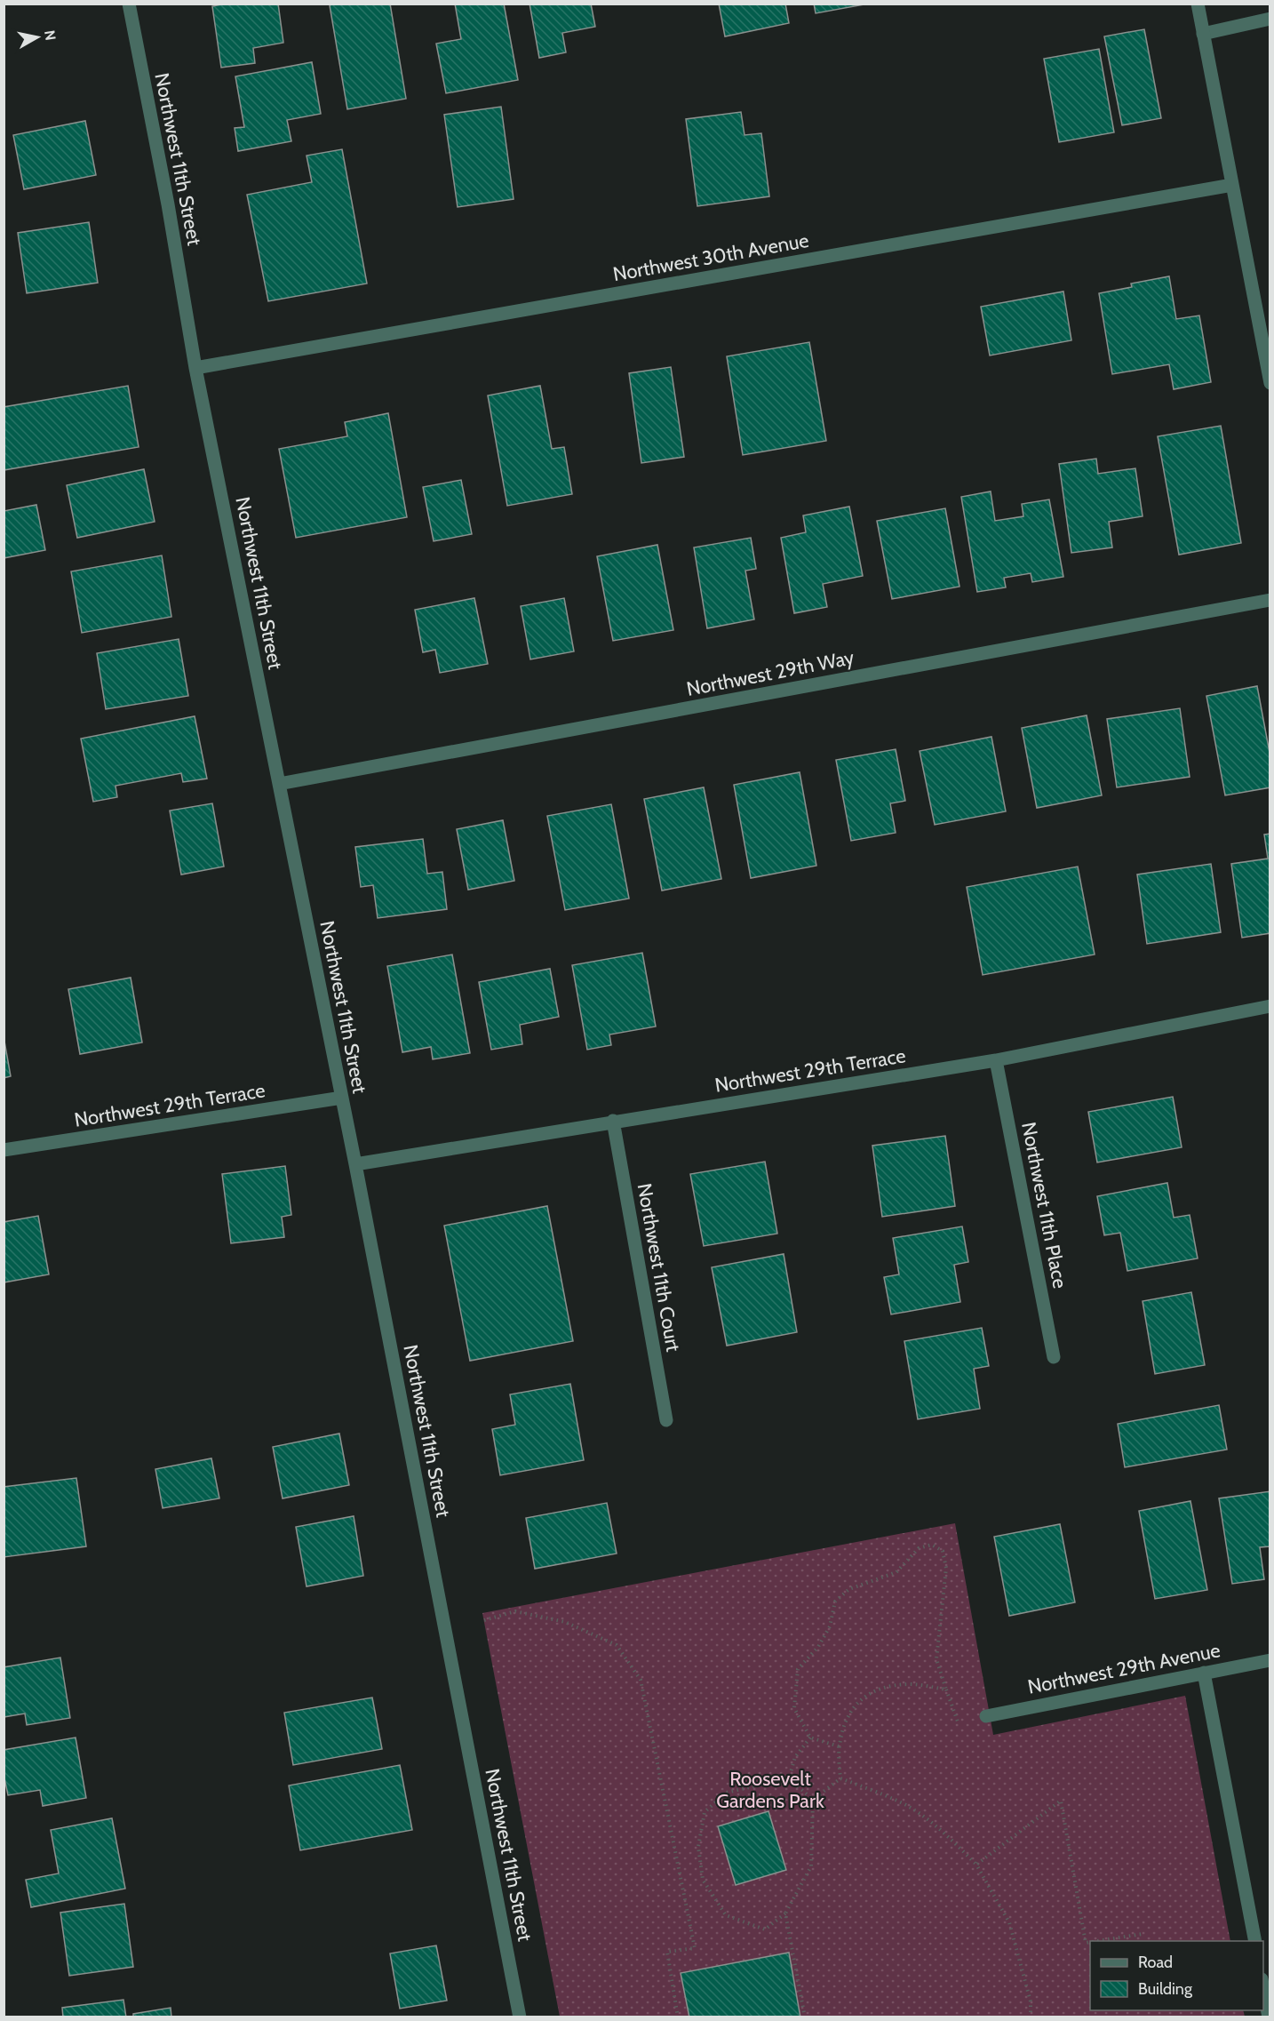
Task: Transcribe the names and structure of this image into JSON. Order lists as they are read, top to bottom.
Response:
{
  "streets": {
    "street": [
      "Northwest 11th Street",
      "Northwest 30th Avenue",
      "Northwest 29th Way",
      "Northwest 29th Terrace",
      "Northwest 11th Place",
      "Northwest 11th Court",
      "Northwest 29th Avenue"
    ]
  },
  "crossings": [
    ["Northwest 11th Street", "Northwest 30th Avenue"],
    ["Northwest 11th Street", "Northwest 29th Way"],
    ["Northwest 11th Street", "Northwest 29th Terrace"],
    ["Northwest 29th Terrace", "Northwest 11th Place"],
    ["Northwest 29th Terrace", "Northwest 11th Court"]
  ],
  "parks": ["Roosevelt Gardens Park"],
  "legend": ["Road", "Building"],
  "north": "right"
}
